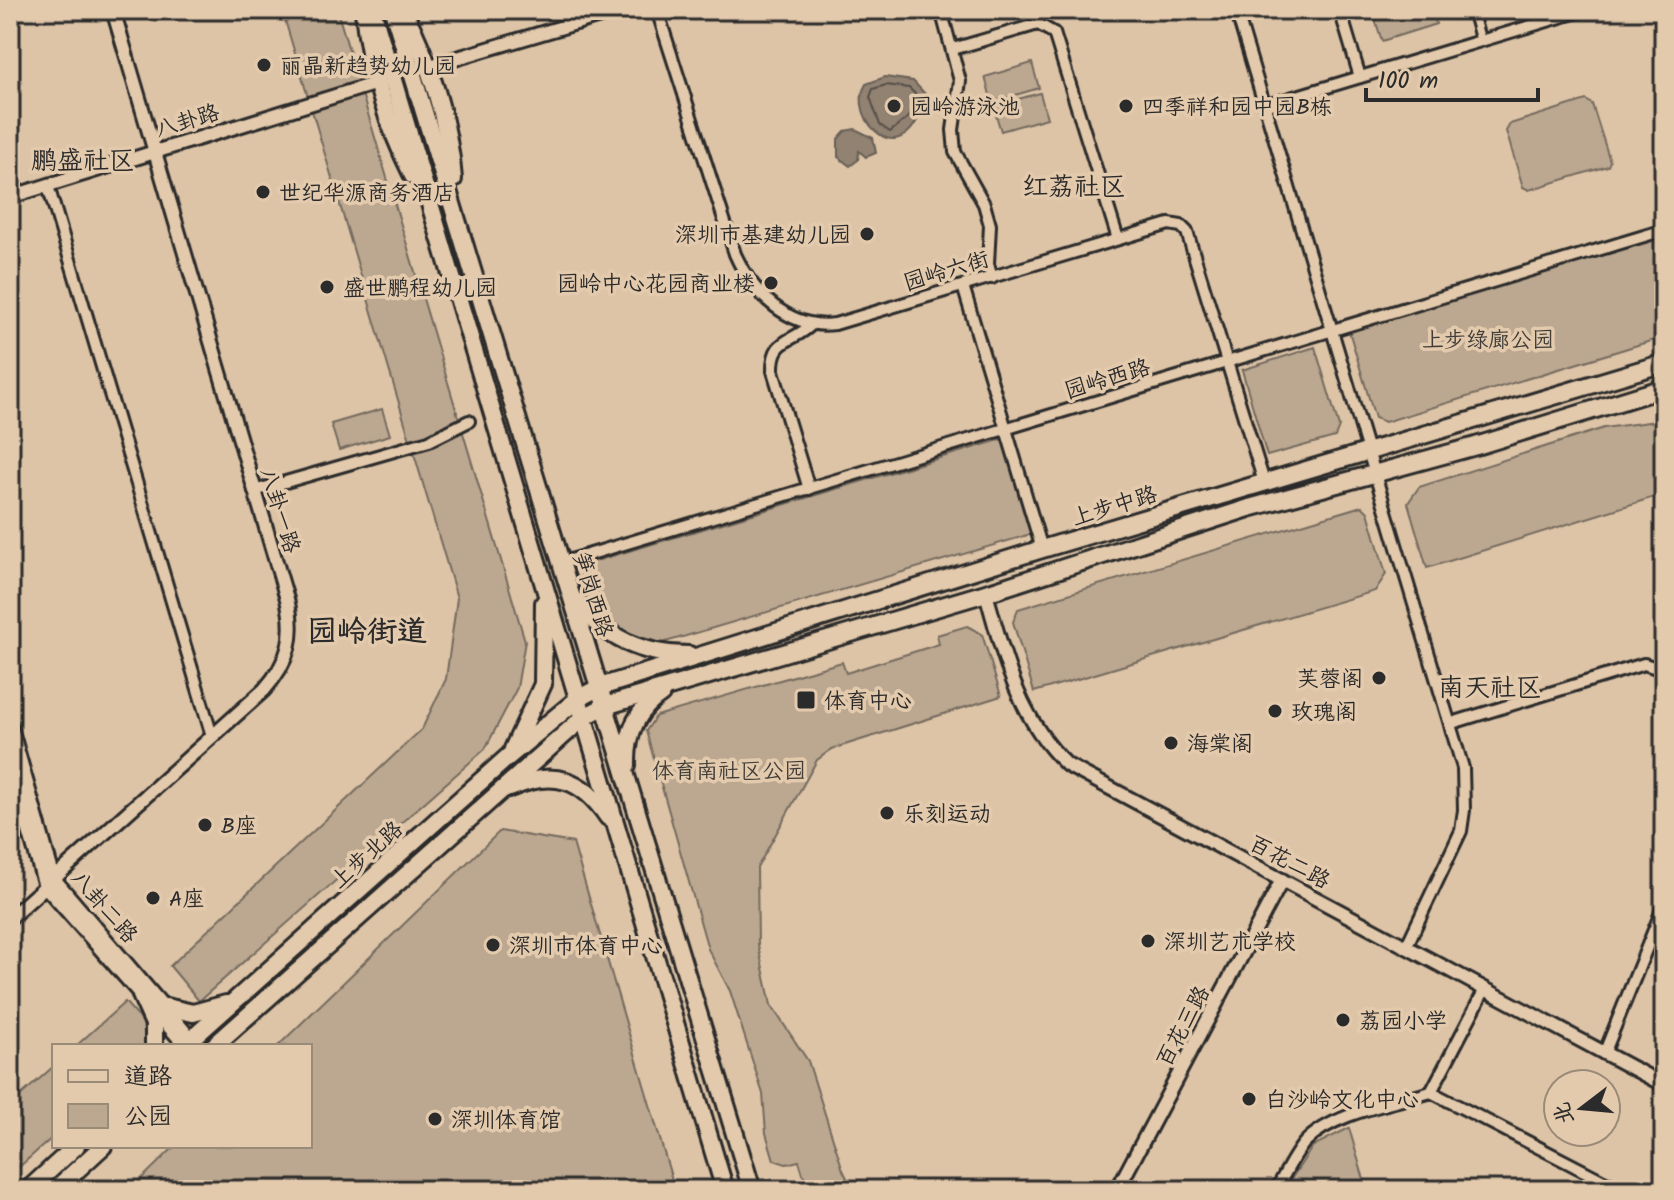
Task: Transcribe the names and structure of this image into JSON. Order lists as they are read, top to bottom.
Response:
{
  "streets": {
    "main road": ["上步中路", "笋岗西路", "上步北路"],
    "street": [
      "八卦路",
      "园岭六街",
      "园岭西路",
      "八卦一路",
      "百花二路",
      "八卦二路",
      "百花三路"
    ]
  },
  "crossings": [
    ["八卦路", "八卦一路"],
    ["园岭六街", "园岭西路"],
    ["园岭六街", "上步中路"],
    ["园岭西路", "笋岗西路"],
    ["上步中路", "笋岗西路"],
    ["上步中路", "上步北路"],
    ["上步中路", "百花二路"],
    ["八卦一路", "八卦二路"],
    ["笋岗西路", "上步北路"],
    ["上步北路", "八卦二路"],
    ["百花二路", "百花三路"]
  ],
  "districts": [
    "鹏盛社区",
    "红荔社区",
    "园岭街道",
    "南天社区"
  ],
  "parks": ["上步绿廊公园", "体育南社区公园"],
  "places": {
    "other": [
      "丽晶新趋势幼儿园",
      "园岭游泳池",
      "四季祥和园中园B栋",
      "世纪华源商务酒店",
      "深圳市基建幼儿园",
      "园岭中心花园商业楼",
      "盛世鹏程幼儿园",
      "芙蓉阁",
      "玫瑰阁",
      "海棠阁",
      "乐刻运动",
      "B座",
      "A座",
      "深圳艺术学校",
      "深圳市体育中心",
      "荔园小学",
      "白沙岭文化中心",
      "深圳体育馆"
    ],
    "transit": ["体育中心"]
  },
  "legend": ["道路", "公园"],
  "scale_bar": "100 m",
  "north": "left"
}
